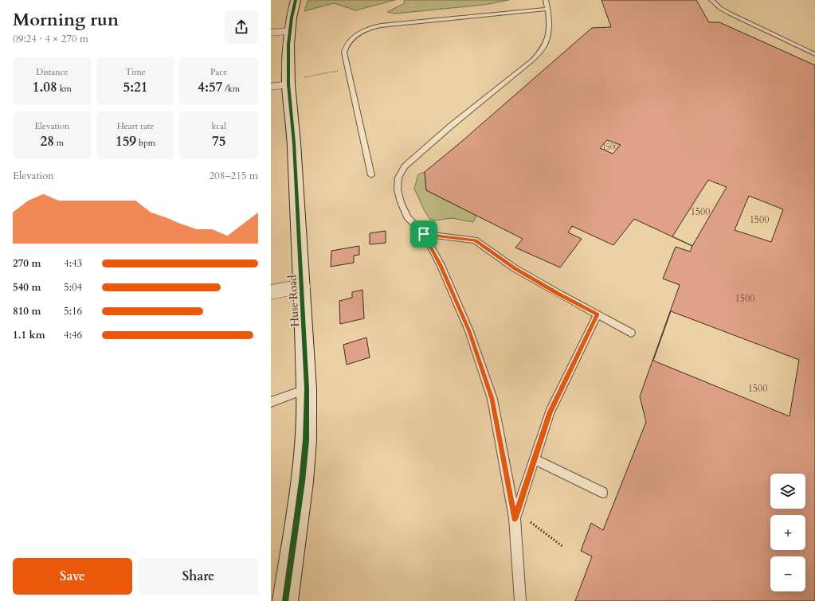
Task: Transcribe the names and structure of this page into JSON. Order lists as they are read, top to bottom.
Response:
{
  "streets": {
    "street": ["Huse Road"]
  },
  "house_numbers": [
    "1500",
    "1500",
    "1500",
    "1500",
    "1500"
  ],
  "page": {
    "heading": ["Morning run", "09:24 · 4 × 270 m"],
    "stats": [
      ["Distance", "1.08 km"],
      ["Time", "5:21"],
      ["Pace", "4:57 /km"],
      ["Elevation", "28 m"],
      ["Heart rate", "159 bpm"],
      ["kcal", "75"]
    ],
    "chart": ["Elevation", "208–215 m"],
    "list": [
      {
        "name": "270 m",
        "note": "4:43"
      },
      {
        "name": "540 m",
        "note": "5:04"
      },
      {
        "name": "810 m",
        "note": "5:16"
      },
      {
        "name": "1.1 km",
        "note": "4:46"
      }
    ],
    "map_buttons": ["+", "−"],
    "buttons": ["Save", "Share"]
  }
}
